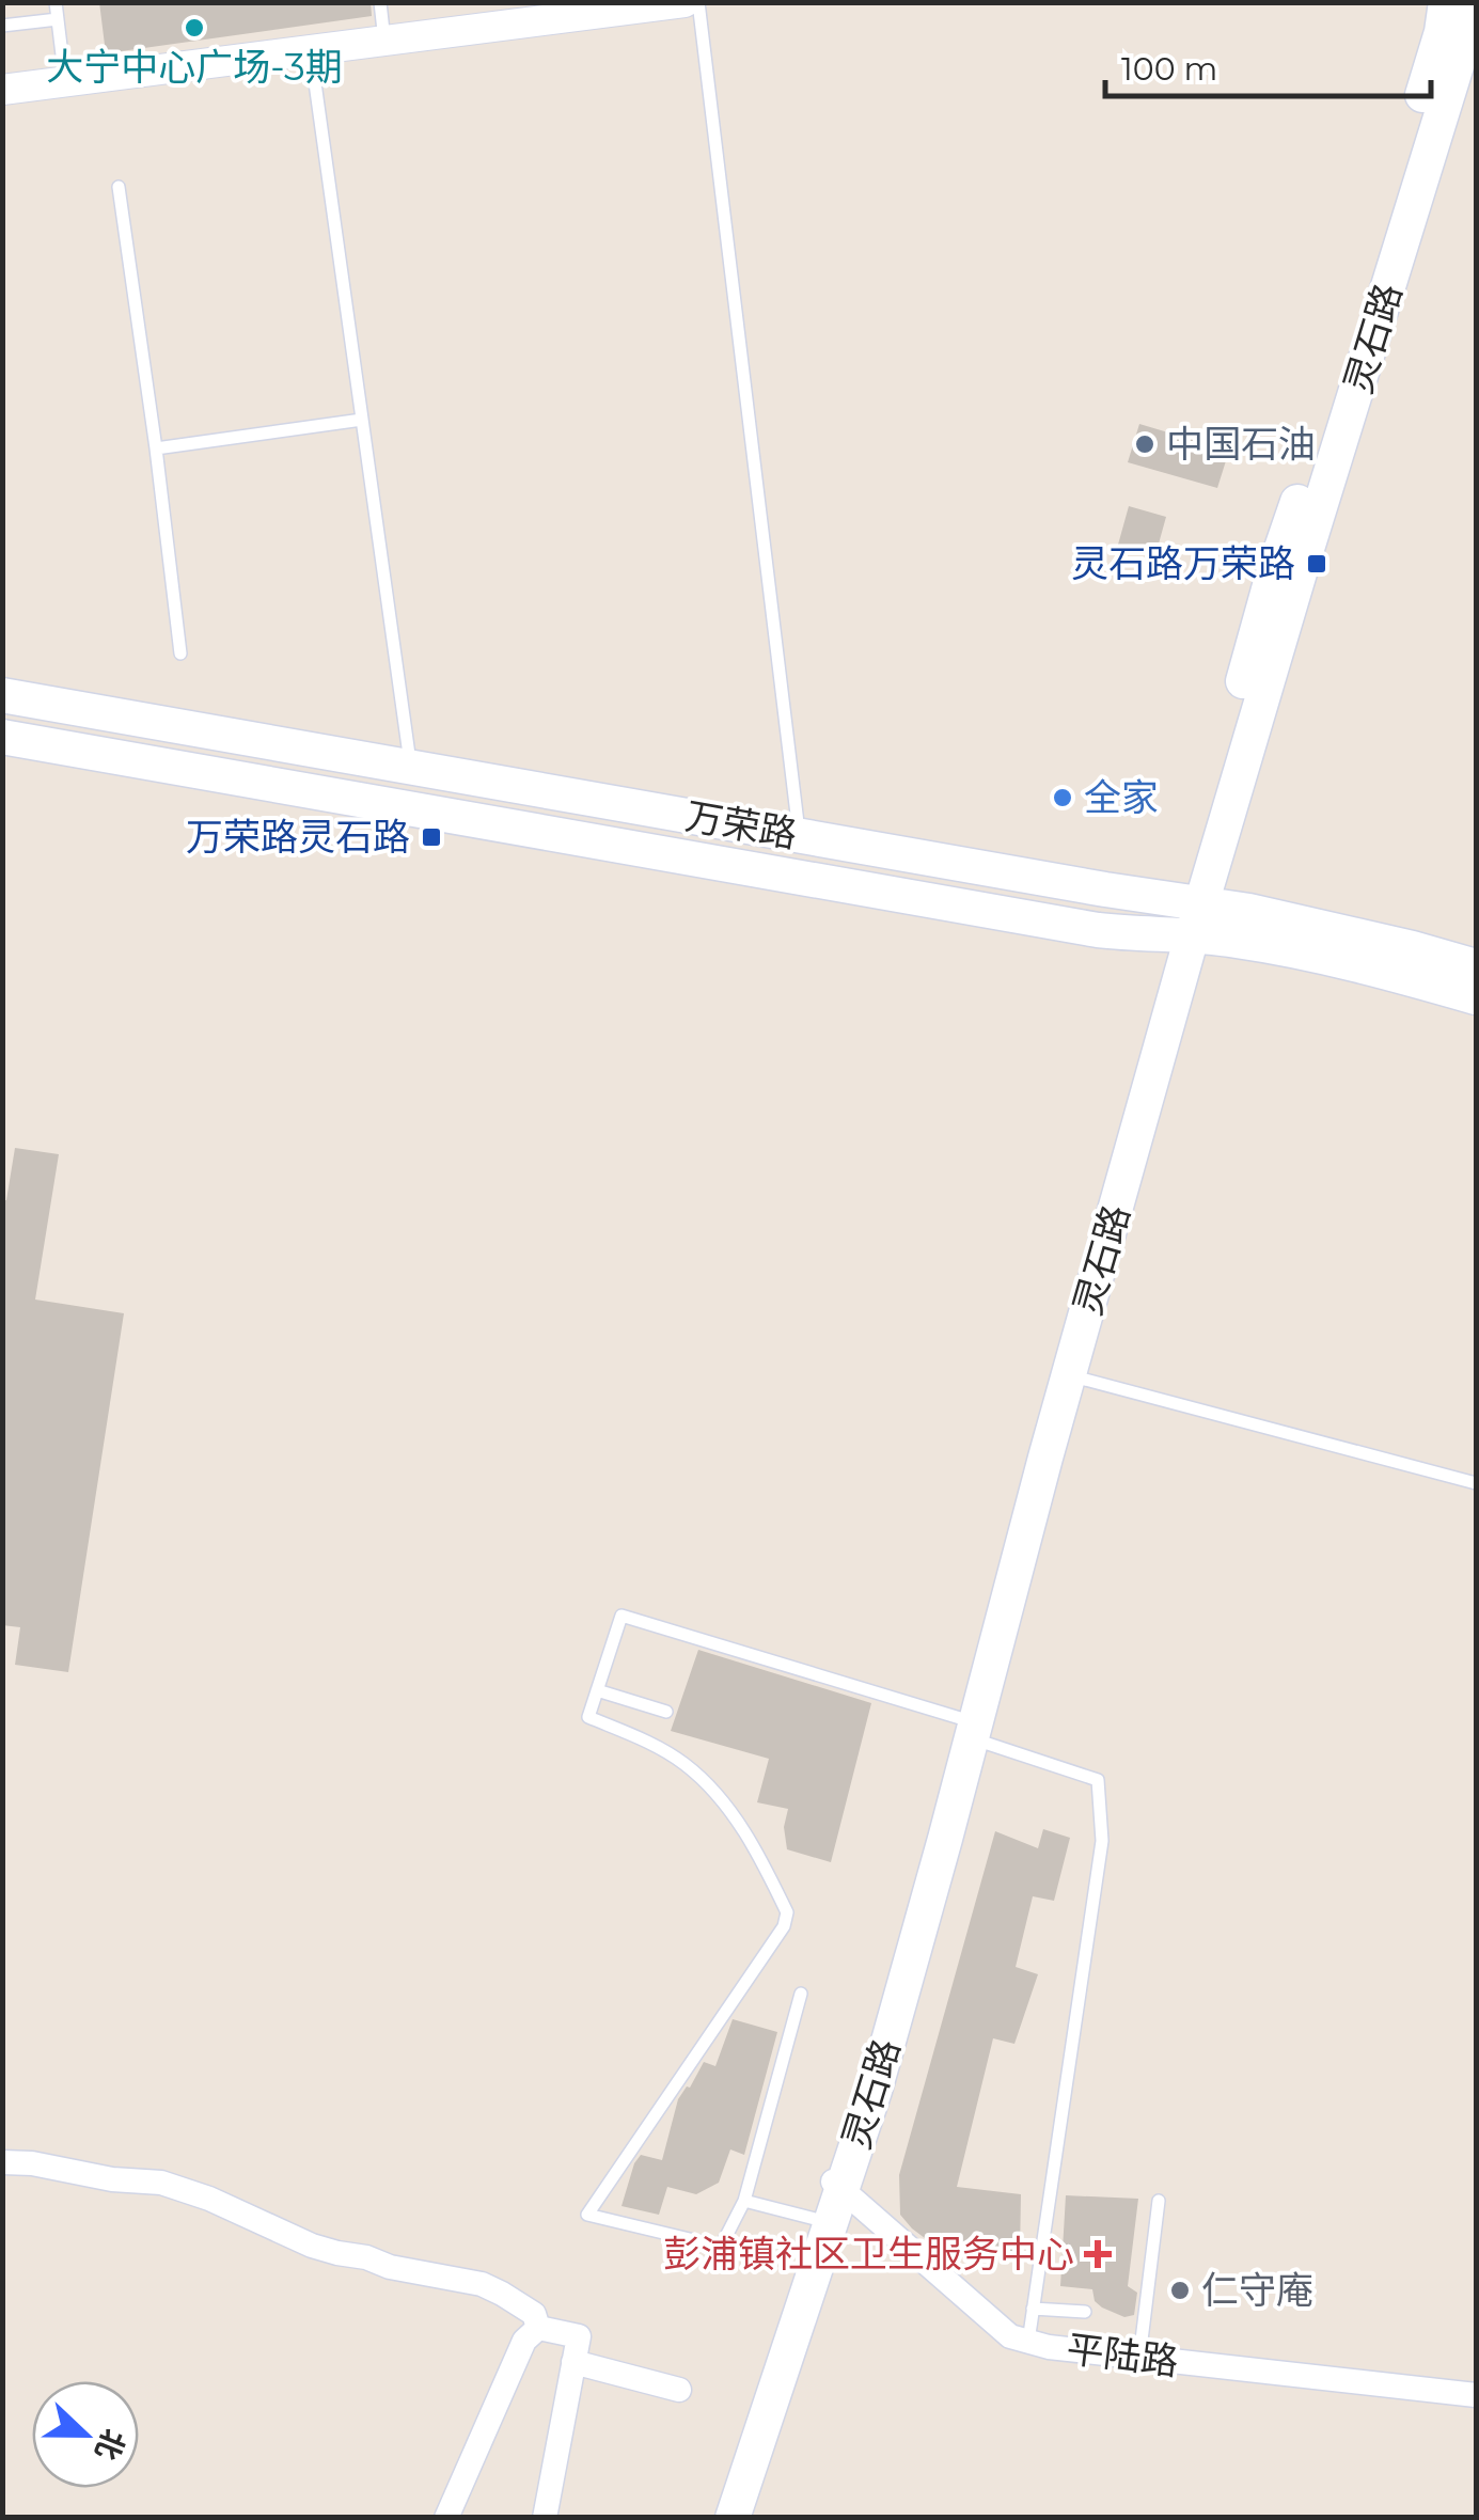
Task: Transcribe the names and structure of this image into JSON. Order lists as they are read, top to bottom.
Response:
{
  "streets": {
    "main road": ["灵石路", "万荣路"],
    "street": ["平陆路"]
  },
  "crossings": [
    ["灵石路", "万荣路"],
    ["灵石路", "平陆路"]
  ],
  "places": {
    "other": [
      "大宁中心广场-3期",
      "中国石油",
      "全家",
      "仁守庵"
    ],
    "transit": ["灵石路万荣路", "万荣路灵石路"],
    "health": ["彭浦镇社区卫生服务中心"]
  },
  "scale_bar": "100 m",
  "north": "right"
}
